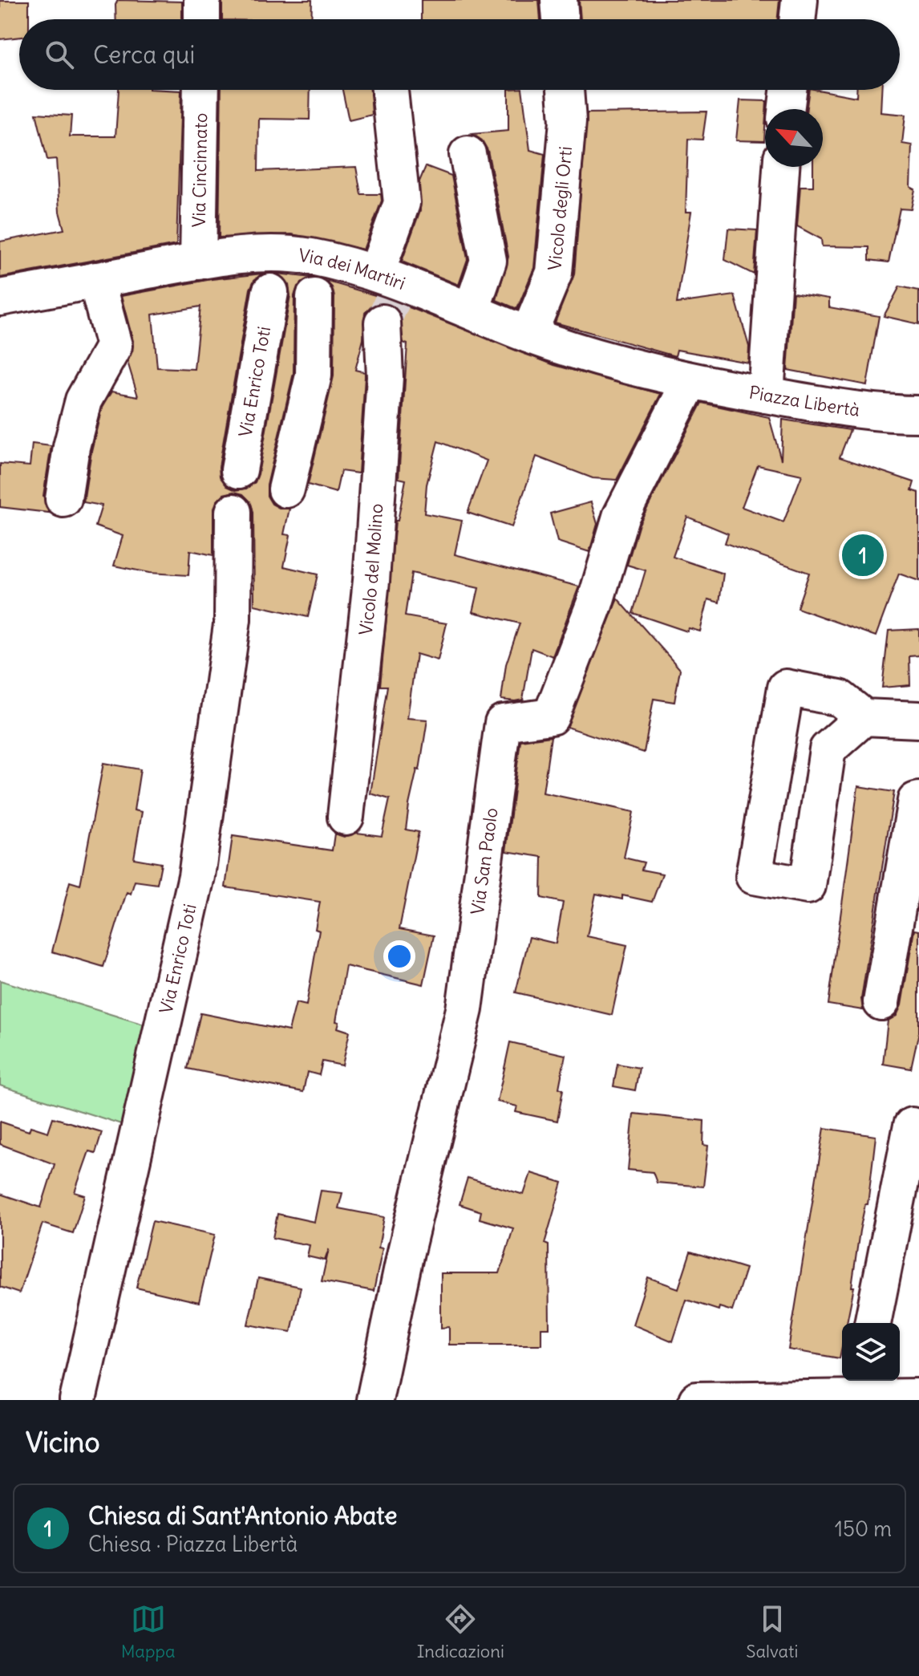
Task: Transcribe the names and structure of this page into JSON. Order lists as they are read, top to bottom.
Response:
{
  "streets": {
    "street": [
      "Via Cincinnato",
      "Vicolo degli Orti",
      "Via dei Martiri",
      "Via Enrico Toti",
      "Piazza Libertà",
      "Vicolo del Molino",
      "Via San Paolo"
    ]
  },
  "crossings": [
    ["Via Cincinnato", "Via dei Martiri"],
    ["Vicolo degli Orti", "Via dei Martiri"],
    ["Via dei Martiri", "Via Enrico Toti"],
    ["Via dei Martiri", "Piazza Libertà"],
    ["Via dei Martiri", "Via San Paolo"],
    ["Piazza Libertà", "Via San Paolo"]
  ],
  "north": "top left",
  "page": {
    "search": "Cerca qui",
    "pins": "1",
    "heading": "Vicino",
    "list": [
      {
        "mark": "1",
        "name": "Chiesa di Sant'Antonio Abate",
        "note": "Chiesa · Piazza Libertà",
        "value": "150 m"
      }
    ],
    "nav": ["Mappa", "Indicazioni", "Salvati"]
  }
}
